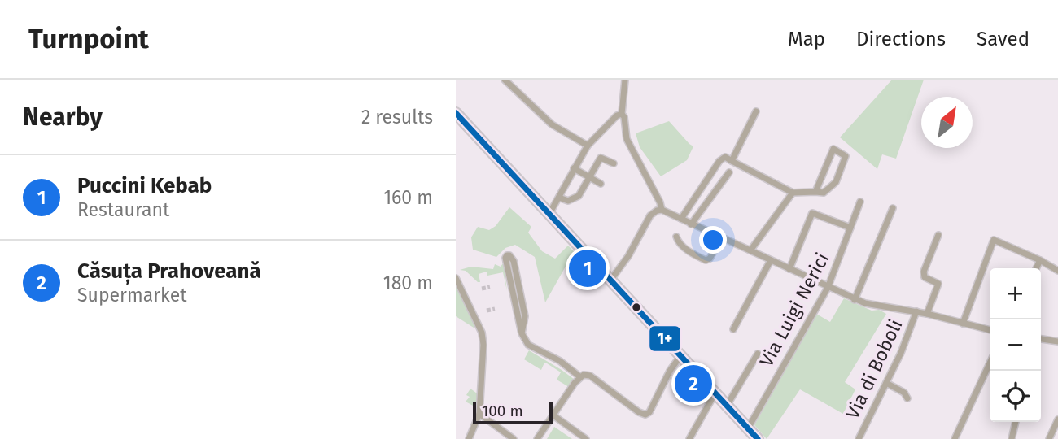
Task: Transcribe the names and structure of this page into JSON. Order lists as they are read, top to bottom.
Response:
{
  "streets": {
    "street": ["Via Luigi Nerici", "Via di Boboli"]
  },
  "lines": ["transit line 1+"],
  "scale_bar": "100 m",
  "north": "top right",
  "page": {
    "header": "Turnpoint",
    "nav": ["Map", "Directions", "Saved"],
    "heading": ["Nearby", "2 results"],
    "list": [
      {
        "mark": "1",
        "name": "Puccini Kebab",
        "note": "Restaurant",
        "value": "160 m"
      },
      {
        "mark": "2",
        "name": "Căsuța Prahoveană",
        "note": "Supermarket",
        "value": "180 m"
      }
    ],
    "pins": ["1", "2"],
    "map_buttons": ["+", "−"],
    "scale": "100 m"
  }
}
